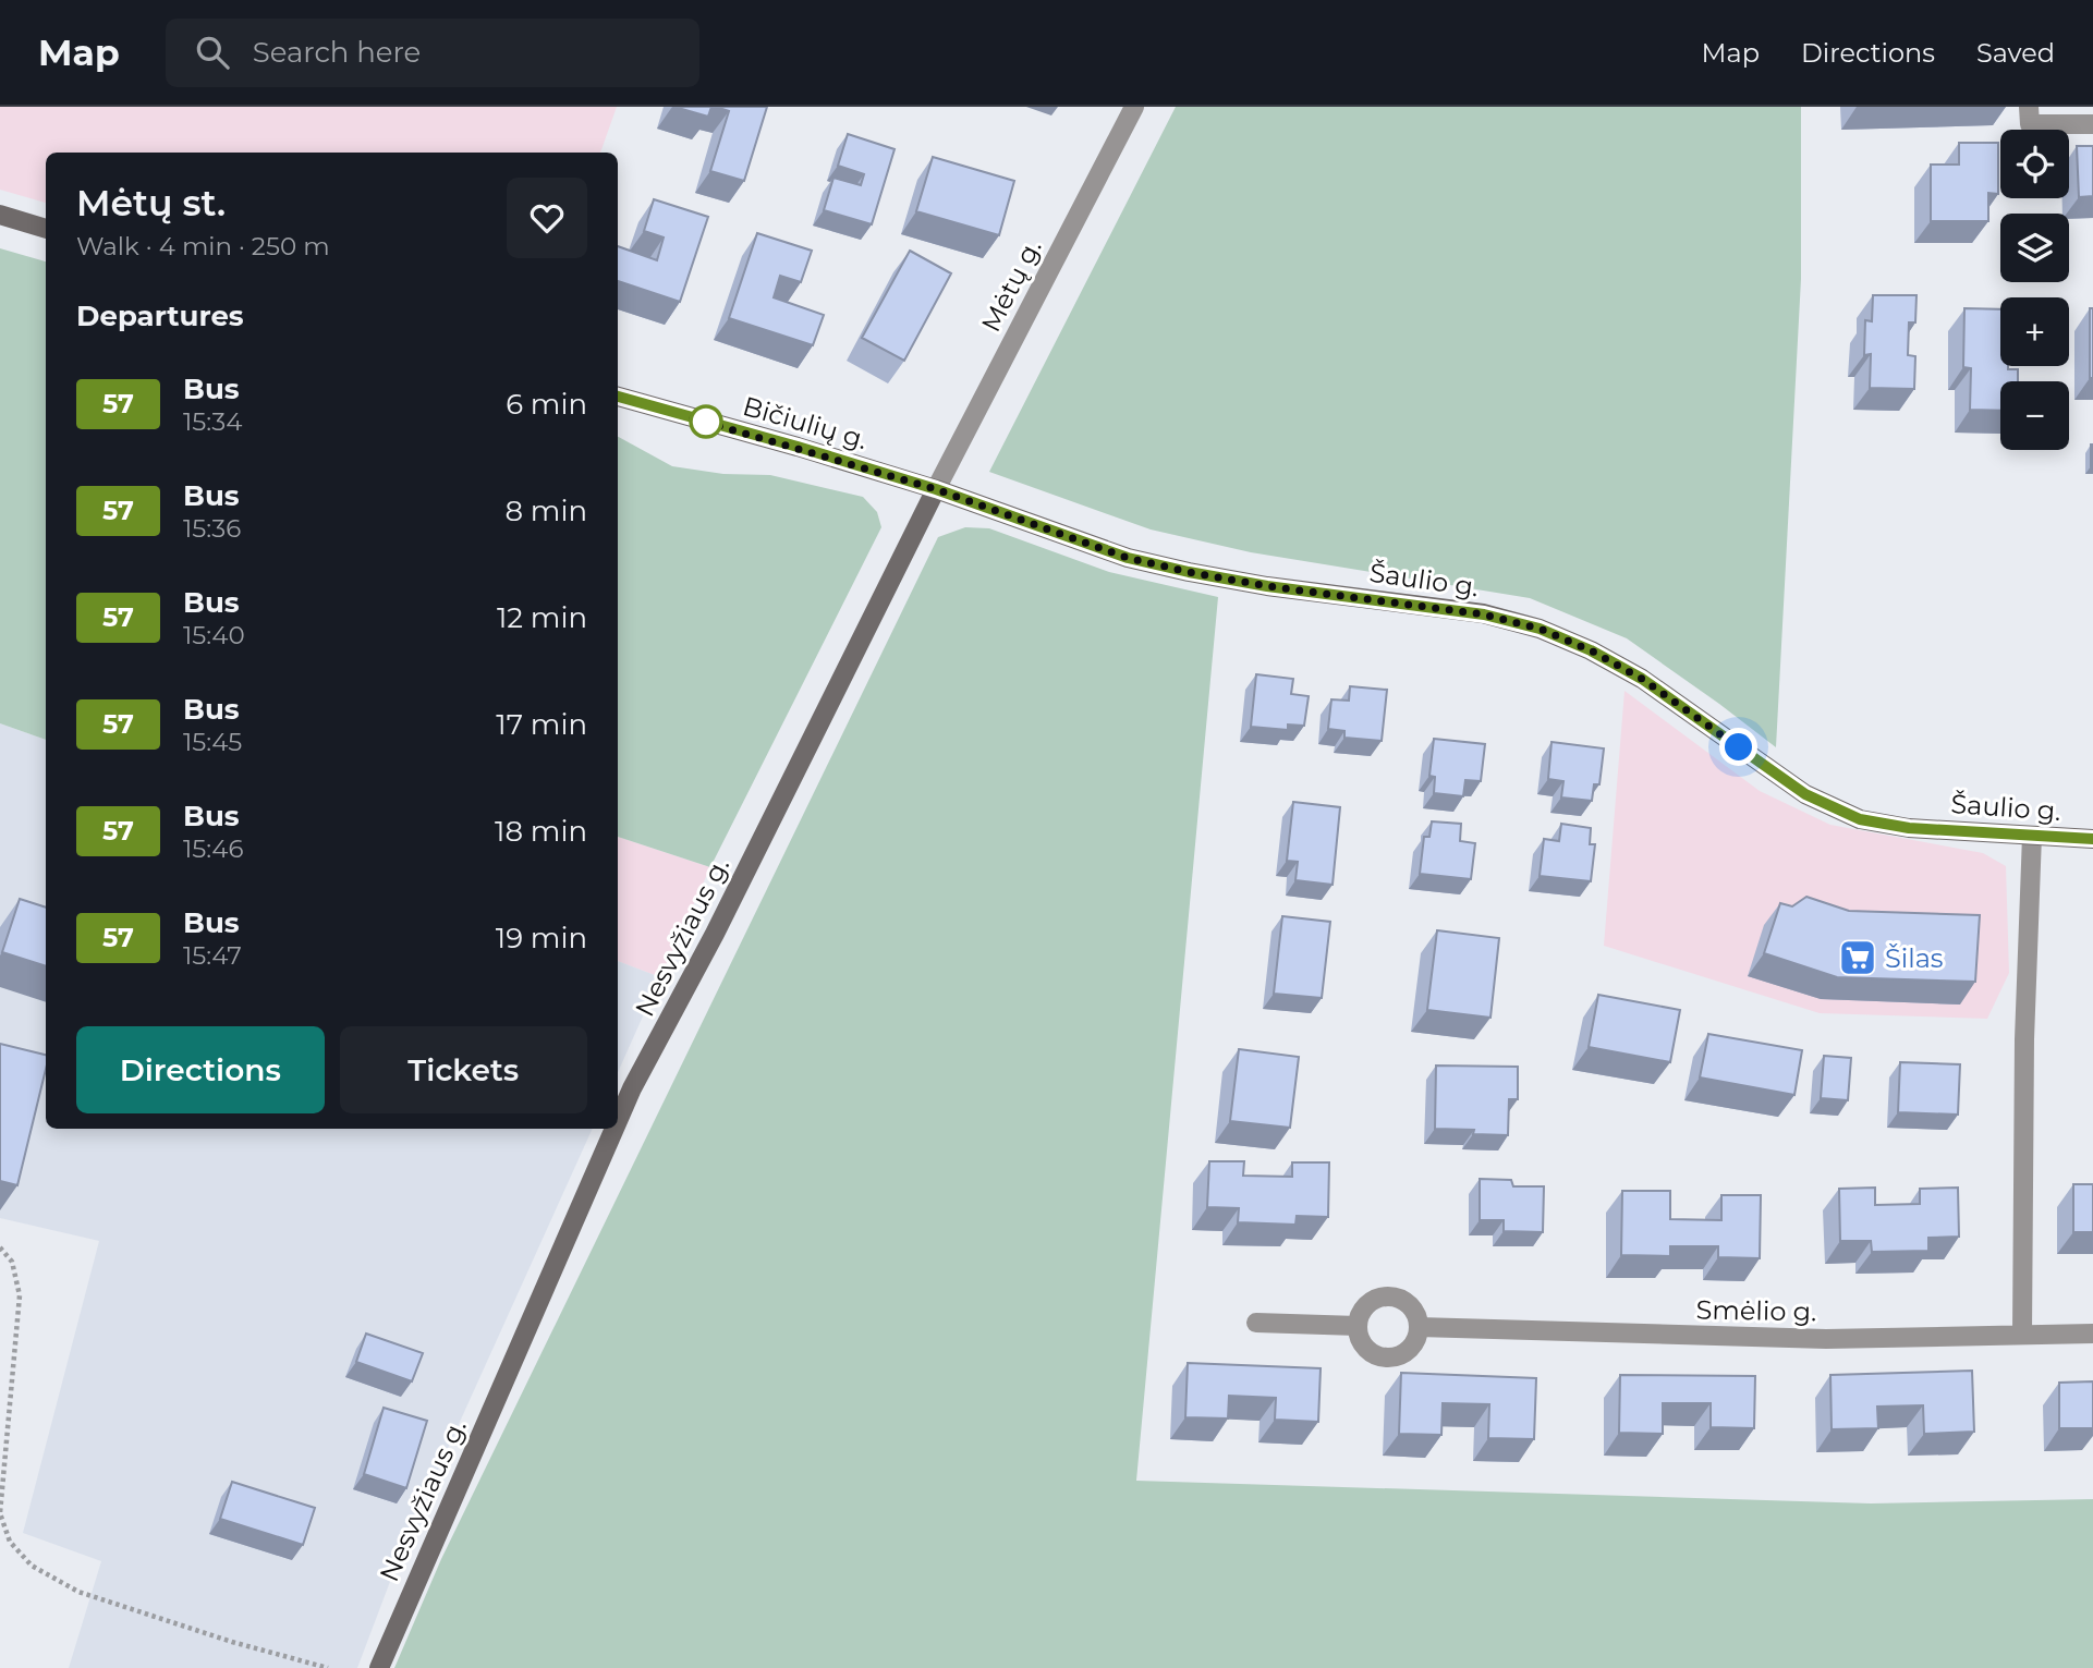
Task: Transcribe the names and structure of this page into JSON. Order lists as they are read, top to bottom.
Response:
{
  "streets": {
    "street": [
      "Mėtų g.",
      "Bičiulių g.",
      "Šaulio g.",
      "Nesvyžiaus g.",
      "Smėlio g."
    ]
  },
  "crossings": [
    ["Mėtų g.", "Bičiulių g."],
    ["Mėtų g.", "Šaulio g."],
    ["Mėtų g.", "Nesvyžiaus g."],
    ["Bičiulių g.", "Šaulio g."],
    ["Bičiulių g.", "Nesvyžiaus g."],
    ["Šaulio g.", "Nesvyžiaus g."]
  ],
  "places": {
    "supermarket": ["Šilas"]
  },
  "lines": ["bus line 57"],
  "page": {
    "header": "Map",
    "search": "Search here",
    "nav": ["Map", "Directions", "Saved"],
    "map_buttons": ["+", "−"],
    "heading": [
      ["Mėtų st.", "Walk · 4 min · 250 m"],
      "Departures"
    ],
    "list": [
      {
        "mark": "57",
        "name": "Bus",
        "note": "15:34",
        "value": "6 min"
      },
      {
        "mark": "57",
        "name": "Bus",
        "note": "15:36",
        "value": "8 min"
      },
      {
        "mark": "57",
        "name": "Bus",
        "note": "15:40",
        "value": "12 min"
      },
      {
        "mark": "57",
        "name": "Bus",
        "note": "15:45",
        "value": "17 min"
      },
      {
        "mark": "57",
        "name": "Bus",
        "note": "15:46",
        "value": "18 min"
      },
      {
        "mark": "57",
        "name": "Bus",
        "note": "15:47",
        "value": "19 min"
      }
    ],
    "buttons": ["Directions", "Tickets"]
  }
}
